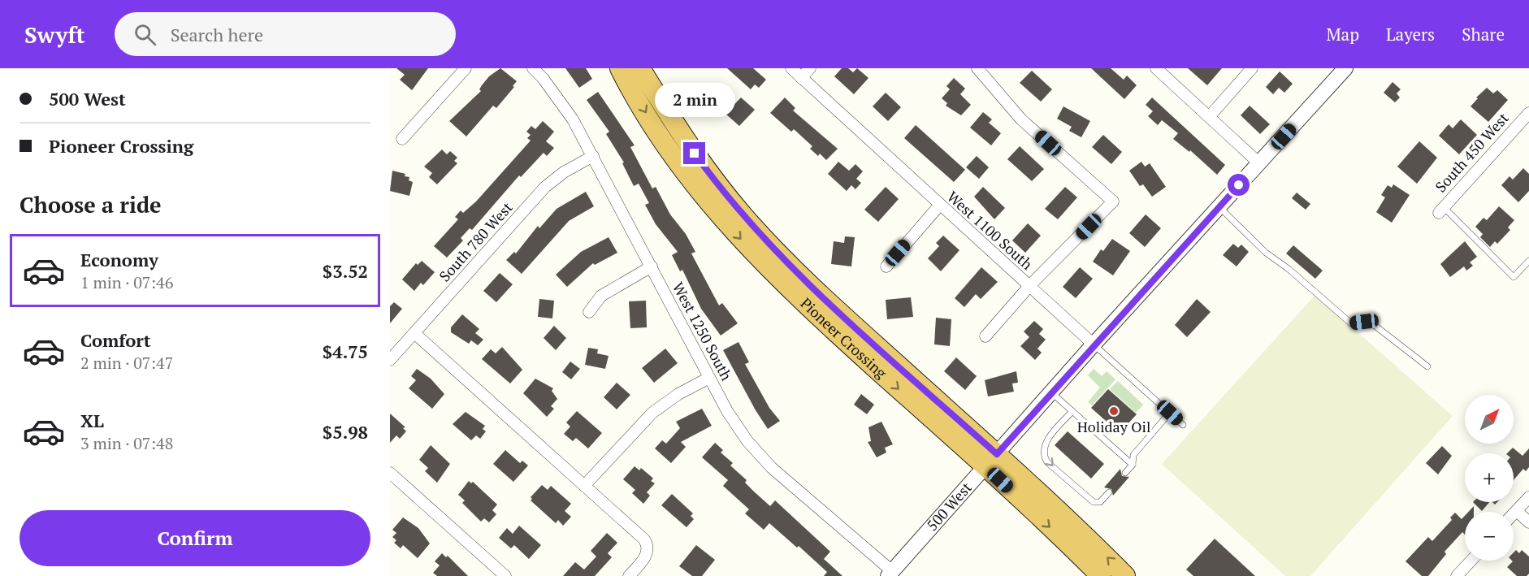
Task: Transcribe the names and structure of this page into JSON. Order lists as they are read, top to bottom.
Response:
{
  "streets": {
    "highway": ["Pioneer Crossing"],
    "street": [
      "South 450 West",
      "West 1100 South",
      "South 780 West",
      "West 1250 South",
      "500 West"
    ]
  },
  "crossings": [
    ["West 1100 South", "500 West"],
    ["South 780 West", "West 1250 South"],
    ["West 1250 South", "500 West"],
    ["Pioneer Crossing", "500 West"]
  ],
  "places": ["Holiday Oil"],
  "north": "top right",
  "page": {
    "header": "Swyft",
    "search": "Search here",
    "nav": ["Map", "Layers", "Share"],
    "banner": ["500 West", "Pioneer Crossing"],
    "bubble": "2 min",
    "heading": "Choose a ride",
    "list": [
      {
        "name": "Economy",
        "note": "1 min · 07:46",
        "value": "$3.52"
      },
      {
        "name": "Comfort",
        "note": "2 min · 07:47",
        "value": "$4.75"
      },
      {
        "name": "XL",
        "note": "3 min · 07:48",
        "value": "$5.98"
      }
    ],
    "map_buttons": ["+", "−"],
    "buttons": "Confirm"
  }
}
